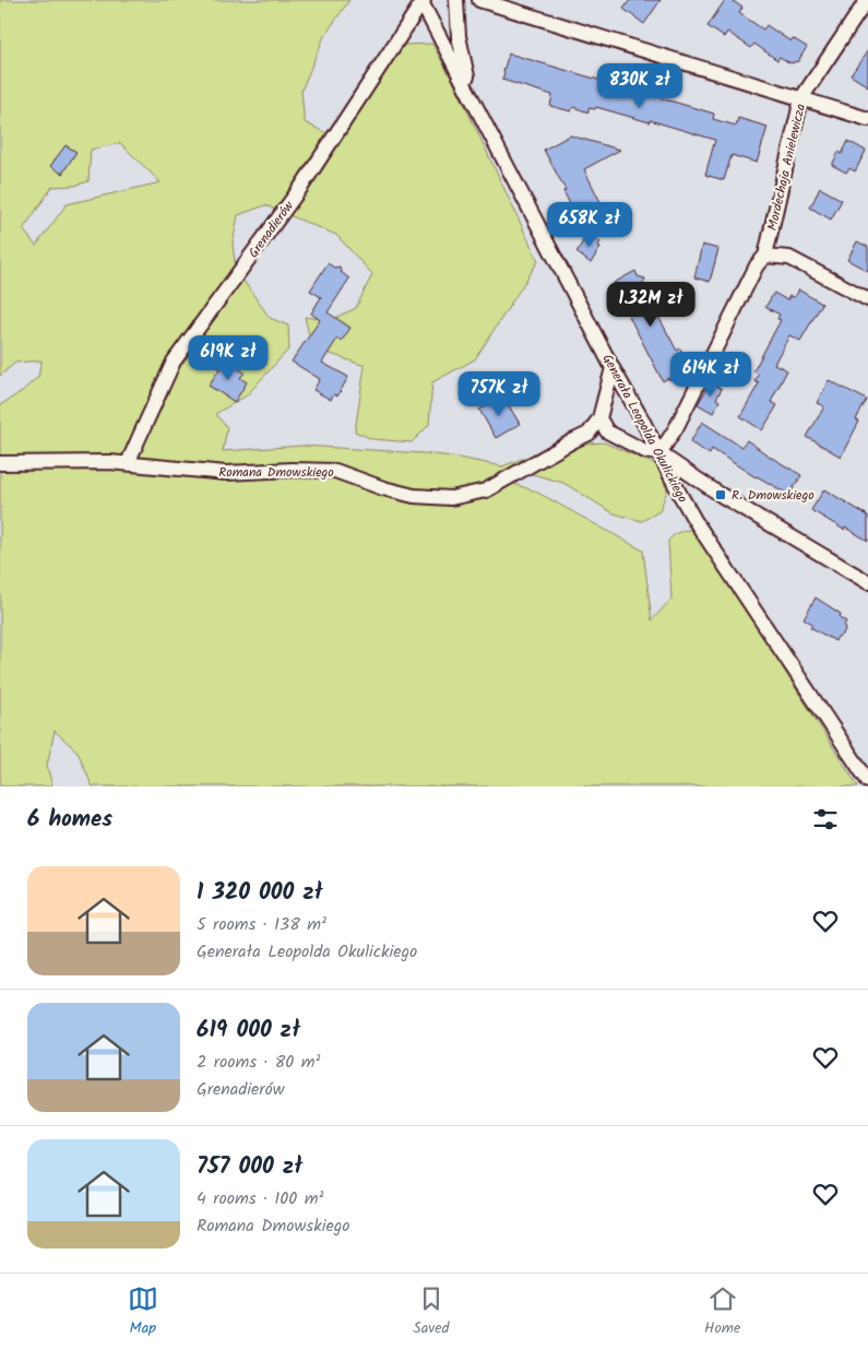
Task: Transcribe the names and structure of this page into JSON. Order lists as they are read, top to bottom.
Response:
{
  "streets": {
    "street": [
      "Mordechaja Anielewicza",
      "Grenadierów",
      "Generała Leopolda Okulickiego",
      "Romana Dmowskiego"
    ]
  },
  "crossings": [
    ["Mordechaja Anielewicza", "Generała Leopolda Okulickiego"],
    ["Grenadierów", "Generała Leopolda Okulickiego"],
    ["Grenadierów", "Romana Dmowskiego"]
  ],
  "places": {
    "transit": ["R. Dmowskiego"]
  },
  "page": {
    "price": [
      "830K zł",
      "658K zł",
      "1.32M zł",
      "619K zł",
      "614K zł",
      "757K zł"
    ],
    "heading": "6 homes",
    "list": [
      {
        "name": "1 320 000 zł",
        "note": "5 rooms · 138 m² · Generała Leopolda Okulickiego"
      },
      {
        "name": "619 000 zł",
        "note": "2 rooms · 80 m² · Grenadierów"
      },
      {
        "name": "757 000 zł",
        "note": "4 rooms · 100 m² · Romana Dmowskiego"
      }
    ],
    "tabs": ["Map", "Saved", "Home"]
  }
}
